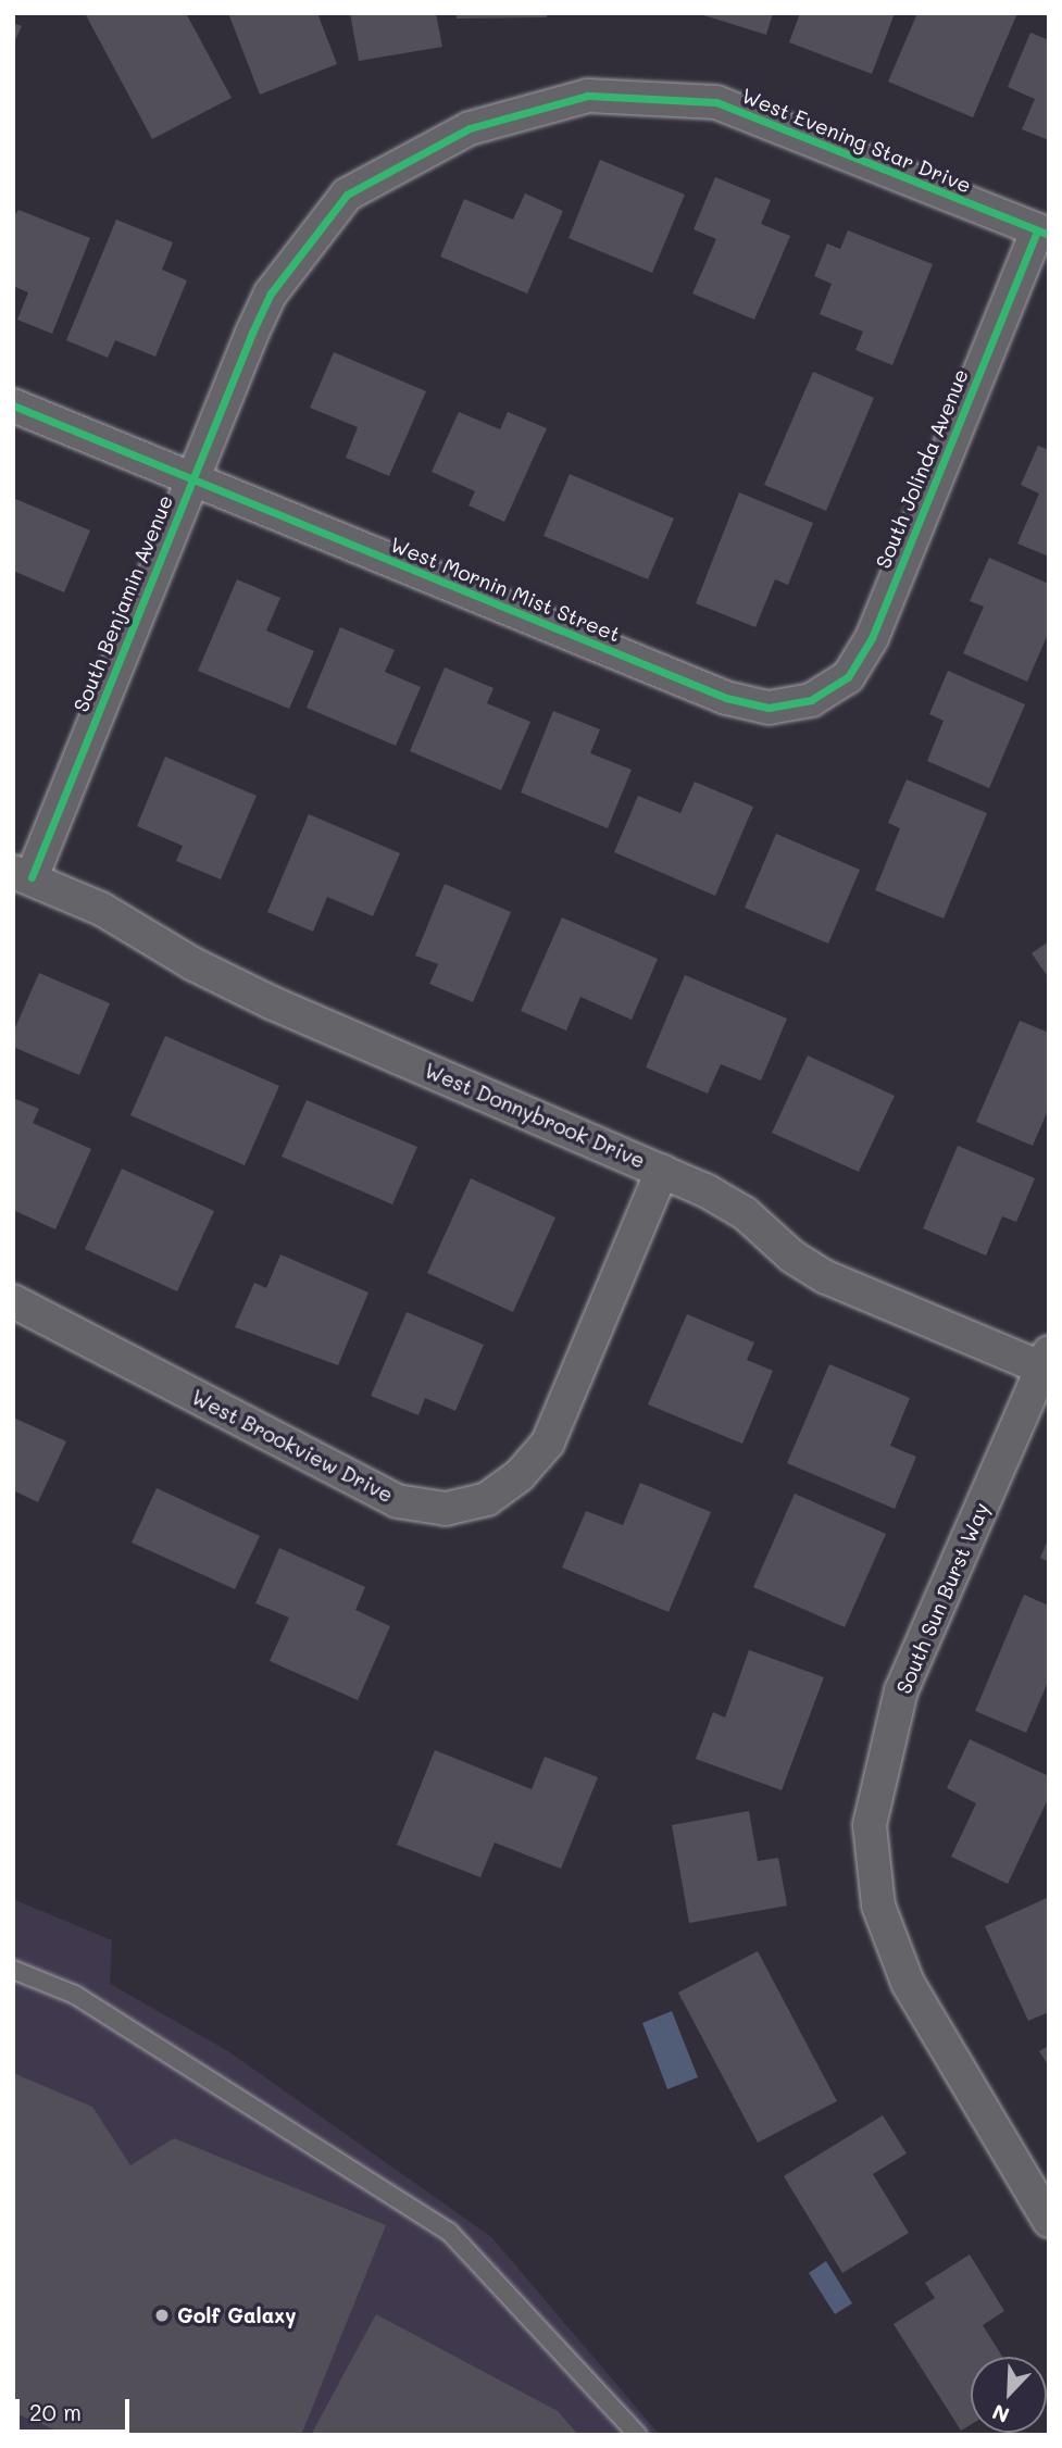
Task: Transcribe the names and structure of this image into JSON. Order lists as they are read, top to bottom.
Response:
{
  "streets": {
    "street": [
      "West Evening Star Drive",
      "South Jolinda Avenue",
      "West Mornin Mist Street",
      "South Benjamin Avenue",
      "West Donnybrook Drive",
      "West Brookview Drive",
      "South Sun Burst Way"
    ]
  },
  "crossings": [
    ["West Evening Star Drive", "South Jolinda Avenue"],
    ["West Evening Star Drive", "South Benjamin Avenue"],
    ["South Jolinda Avenue", "West Mornin Mist Street"],
    ["West Mornin Mist Street", "South Benjamin Avenue"],
    ["South Benjamin Avenue", "West Donnybrook Drive"],
    ["West Donnybrook Drive", "West Brookview Drive"],
    ["West Donnybrook Drive", "South Sun Burst Way"]
  ],
  "places": ["Golf Galaxy"],
  "scale_bar": "20 m",
  "north": "bottom left"
}
